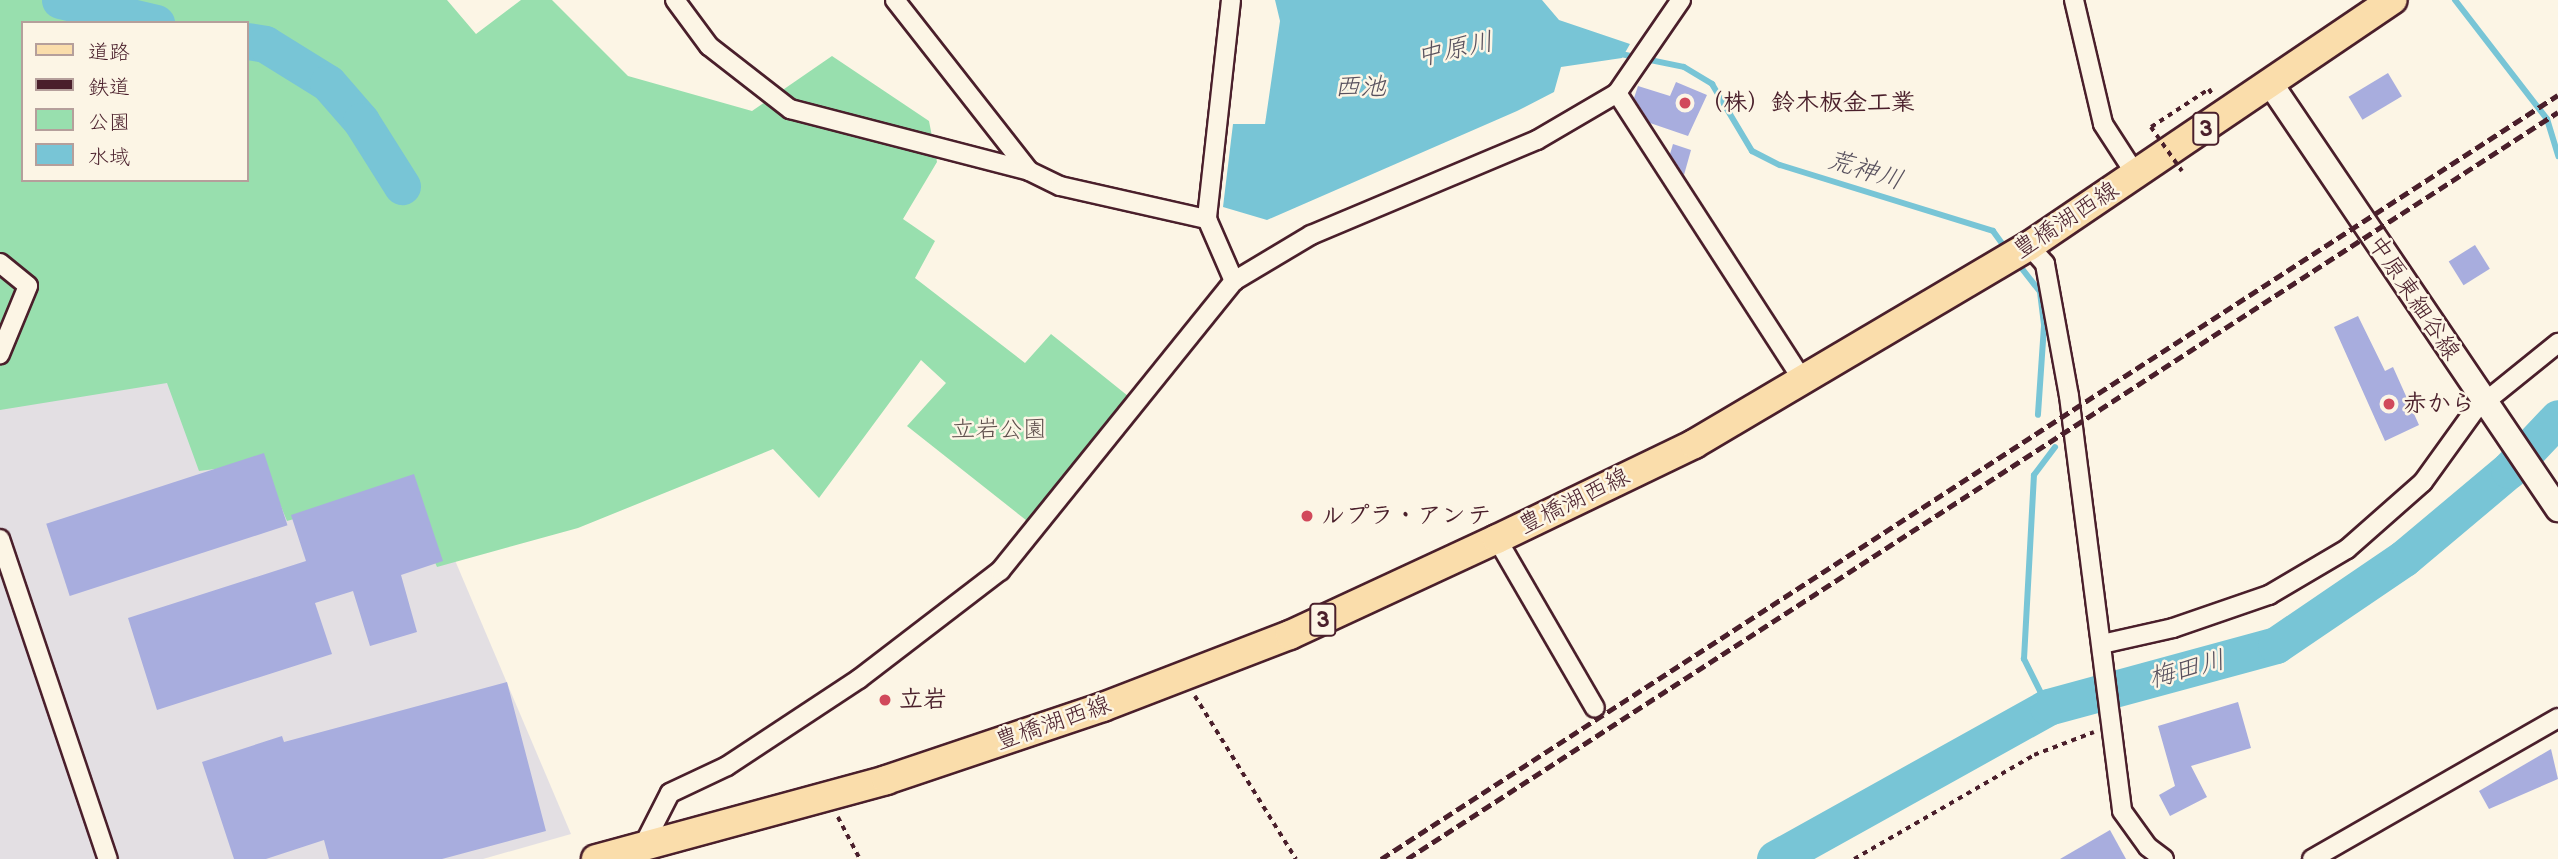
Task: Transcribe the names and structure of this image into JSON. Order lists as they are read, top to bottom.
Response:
{
  "streets": {
    "main road": ["3", "豊橋湖西線", "中原東細谷線"]
  },
  "crossings": [
    ["豊橋湖西線", "中原東細谷線"]
  ],
  "water": [
    "中原川",
    "西池",
    "荒神川",
    "梅田川"
  ],
  "parks": ["立岩公園"],
  "places": [
    "（株）鈴木板金工業",
    "赤から",
    "ルプラ・アンテ",
    "立岩"
  ],
  "legend": [
    "道路",
    "鉄道",
    "公園",
    "水域"
  ]
}
